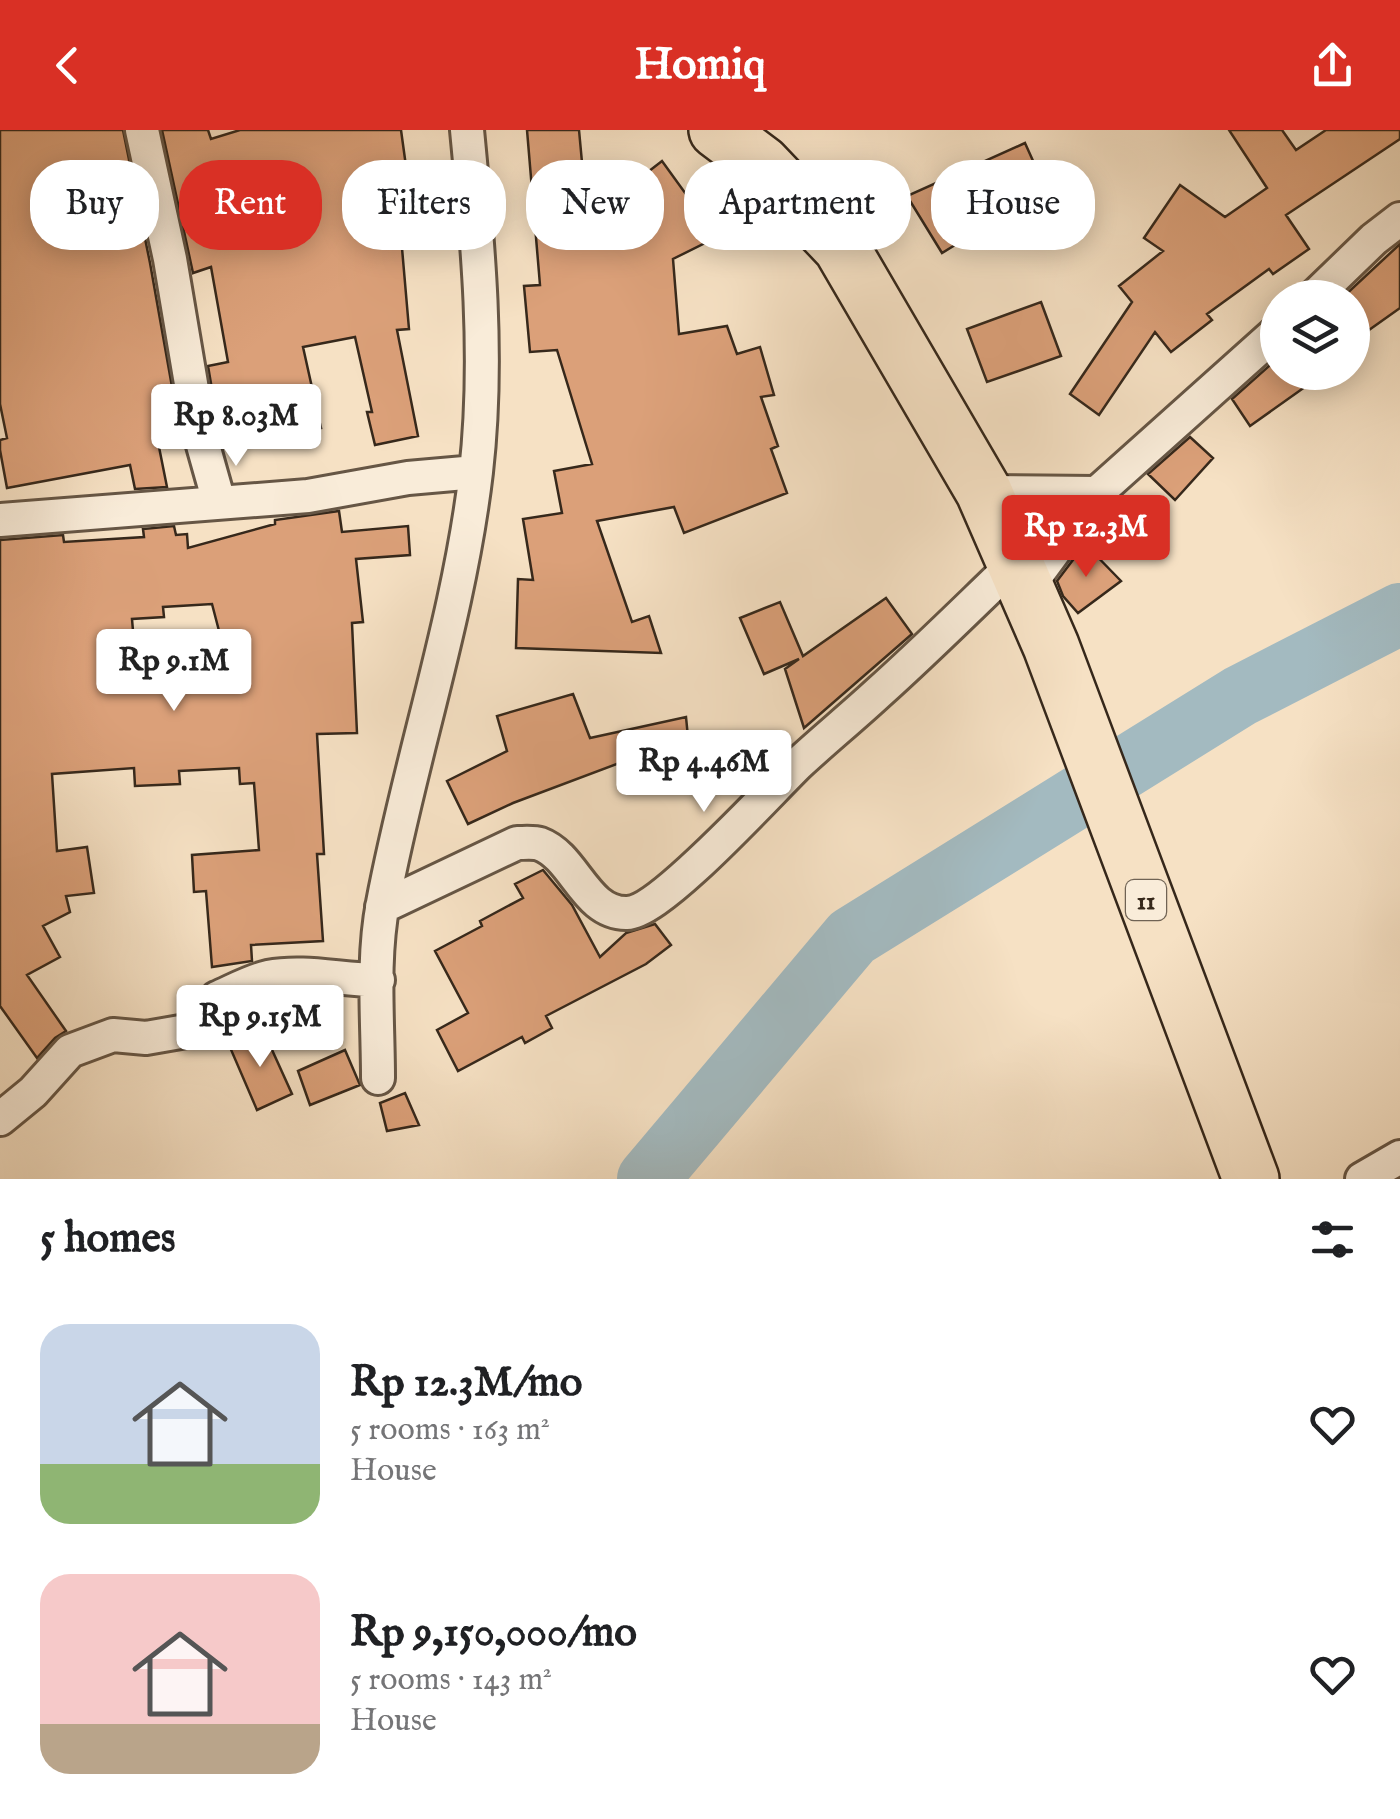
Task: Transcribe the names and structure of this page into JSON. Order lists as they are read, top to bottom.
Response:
{
  "streets": {
    "highway": ["11"]
  },
  "page": {
    "header": "Homiq",
    "chip": [
      "Buy",
      "Rent",
      "Filters",
      "New",
      "Apartment",
      "House"
    ],
    "price": [
      "Rp 8.03M",
      "Rp 12.3M",
      "Rp 9.1M",
      "Rp 4.46M",
      "Rp 9.15M"
    ],
    "heading": "5 homes",
    "list": [
      {
        "name": "Rp 12.3M/mo",
        "note": "5 rooms · 163 m² · House"
      },
      {
        "name": "Rp 9,150,000/mo",
        "note": "5 rooms · 143 m² · House"
      }
    ]
  }
}
